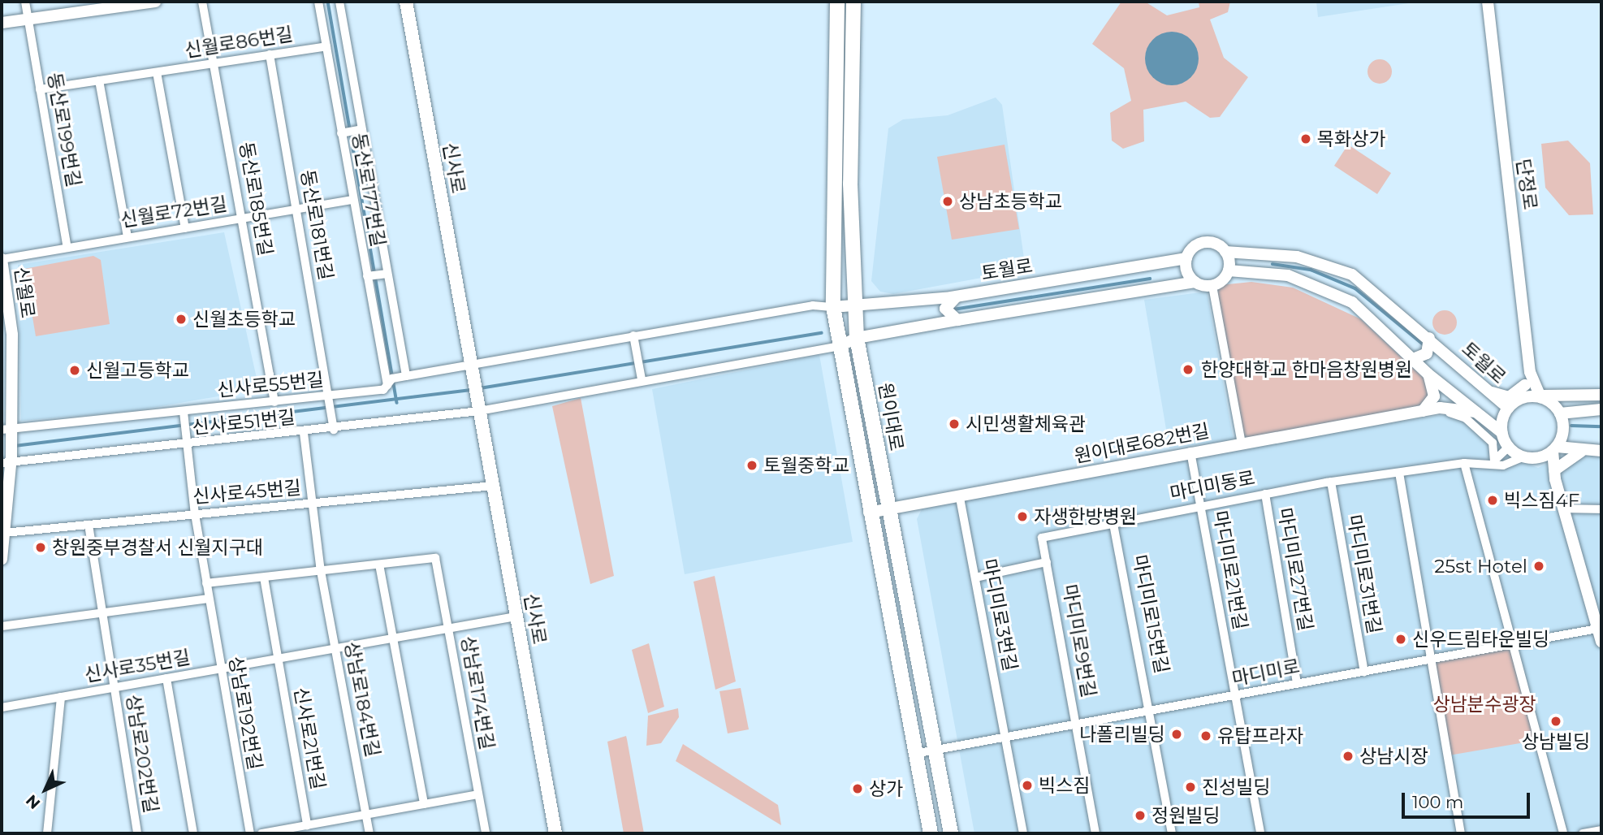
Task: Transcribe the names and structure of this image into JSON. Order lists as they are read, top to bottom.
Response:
{
  "streets": {
    "main road": ["신사로", "원이대로"],
    "street": [
      "신월로86번길",
      "동산로199번길",
      "단정로",
      "동산로177번길",
      "동산로185번길",
      "신월로72번길",
      "동산로181번길",
      "토월로",
      "신월로",
      "신사로55번길",
      "신사로51번길",
      "원이대로682번길",
      "마디미동로",
      "신사로45번길",
      "마디미로27번길",
      "마디미로21번길",
      "마디미로31번길",
      "마디미로15번길",
      "마디미로3번길",
      "마디미로9번길",
      "신사로35번길",
      "마디미로",
      "상남로174번길",
      "상남로184번길",
      "상남로192번길",
      "신사로21번길",
      "상남로202번길"
    ]
  },
  "crossings": [
    ["신월로86번길", "동산로199번길"],
    ["신월로86번길", "동산로177번길"],
    ["신월로86번길", "동산로185번길"],
    ["신월로86번길", "동산로181번길"],
    ["동산로199번길", "신월로72번길"],
    ["신사로", "신사로51번길"],
    ["신사로", "신사로45번길"],
    ["신사로", "신사로35번길"],
    ["단정로", "토월로"],
    ["단정로", "마디미동로"],
    ["동산로177번길", "신월로72번길"],
    ["동산로177번길", "신사로55번길"],
    ["동산로185번길", "신월로72번길"],
    ["동산로185번길", "신사로55번길"],
    ["신월로72번길", "동산로181번길"],
    ["신월로72번길", "신월로"],
    ["동산로181번길", "신사로55번길"],
    ["동산로181번길", "신사로51번길"],
    ["토월로", "원이대로"],
    ["토월로", "마디미동로"],
    ["신월로", "신사로55번길"],
    ["신월로", "신사로51번길"],
    ["신사로55번길", "상남로192번길"],
    ["원이대로", "신사로51번길"],
    ["원이대로", "원이대로682번길"],
    ["원이대로", "마디미로"],
    ["신사로51번길", "상남로184번길"],
    ["신사로51번길", "상남로192번길"],
    ["원이대로682번길", "마디미로21번길"],
    ["원이대로682번길", "마디미로3번길"],
    ["마디미동로", "마디미로27번길"],
    ["마디미동로", "마디미로21번길"],
    ["마디미동로", "마디미로31번길"],
    ["마디미동로", "마디미로15번길"],
    ["마디미동로", "마디미로9번길"],
    ["신사로45번길", "상남로184번길"],
    ["신사로45번길", "상남로192번길"],
    ["신사로45번길", "상남로202번길"],
    ["마디미로27번길", "마디미로"],
    ["마디미로21번길", "마디미로"],
    ["마디미로31번길", "마디미로"],
    ["마디미로15번길", "마디미로"],
    ["마디미로3번길", "마디미로"],
    ["마디미로9번길", "마디미로"],
    ["신사로35번길", "상남로174번길"],
    ["신사로35번길", "상남로184번길"],
    ["신사로35번길", "상남로192번길"],
    ["신사로35번길", "신사로21번길"],
    ["신사로35번길", "상남로202번길"]
  ],
  "parks": ["상남분수광장"],
  "places": [
    "목화상가",
    "상남초등학교",
    "신월초등학교",
    "한양대학교 한마음창원병원",
    "신월고등학교",
    "시민생활체육관",
    "토월중학교",
    "빅스짐4F",
    "자생한방병원",
    "창원중부경찰서 신월지구대",
    "25st Hotel",
    "신우드림타운빌딩",
    "상남빌딩",
    "나폴리빌딩",
    "유탑프라자",
    "상남시장",
    "빅스짐",
    "진성빌딩",
    "상가",
    "정원빌딩"
  ],
  "scale_bar": "100 m",
  "north": "bottom left"
}
